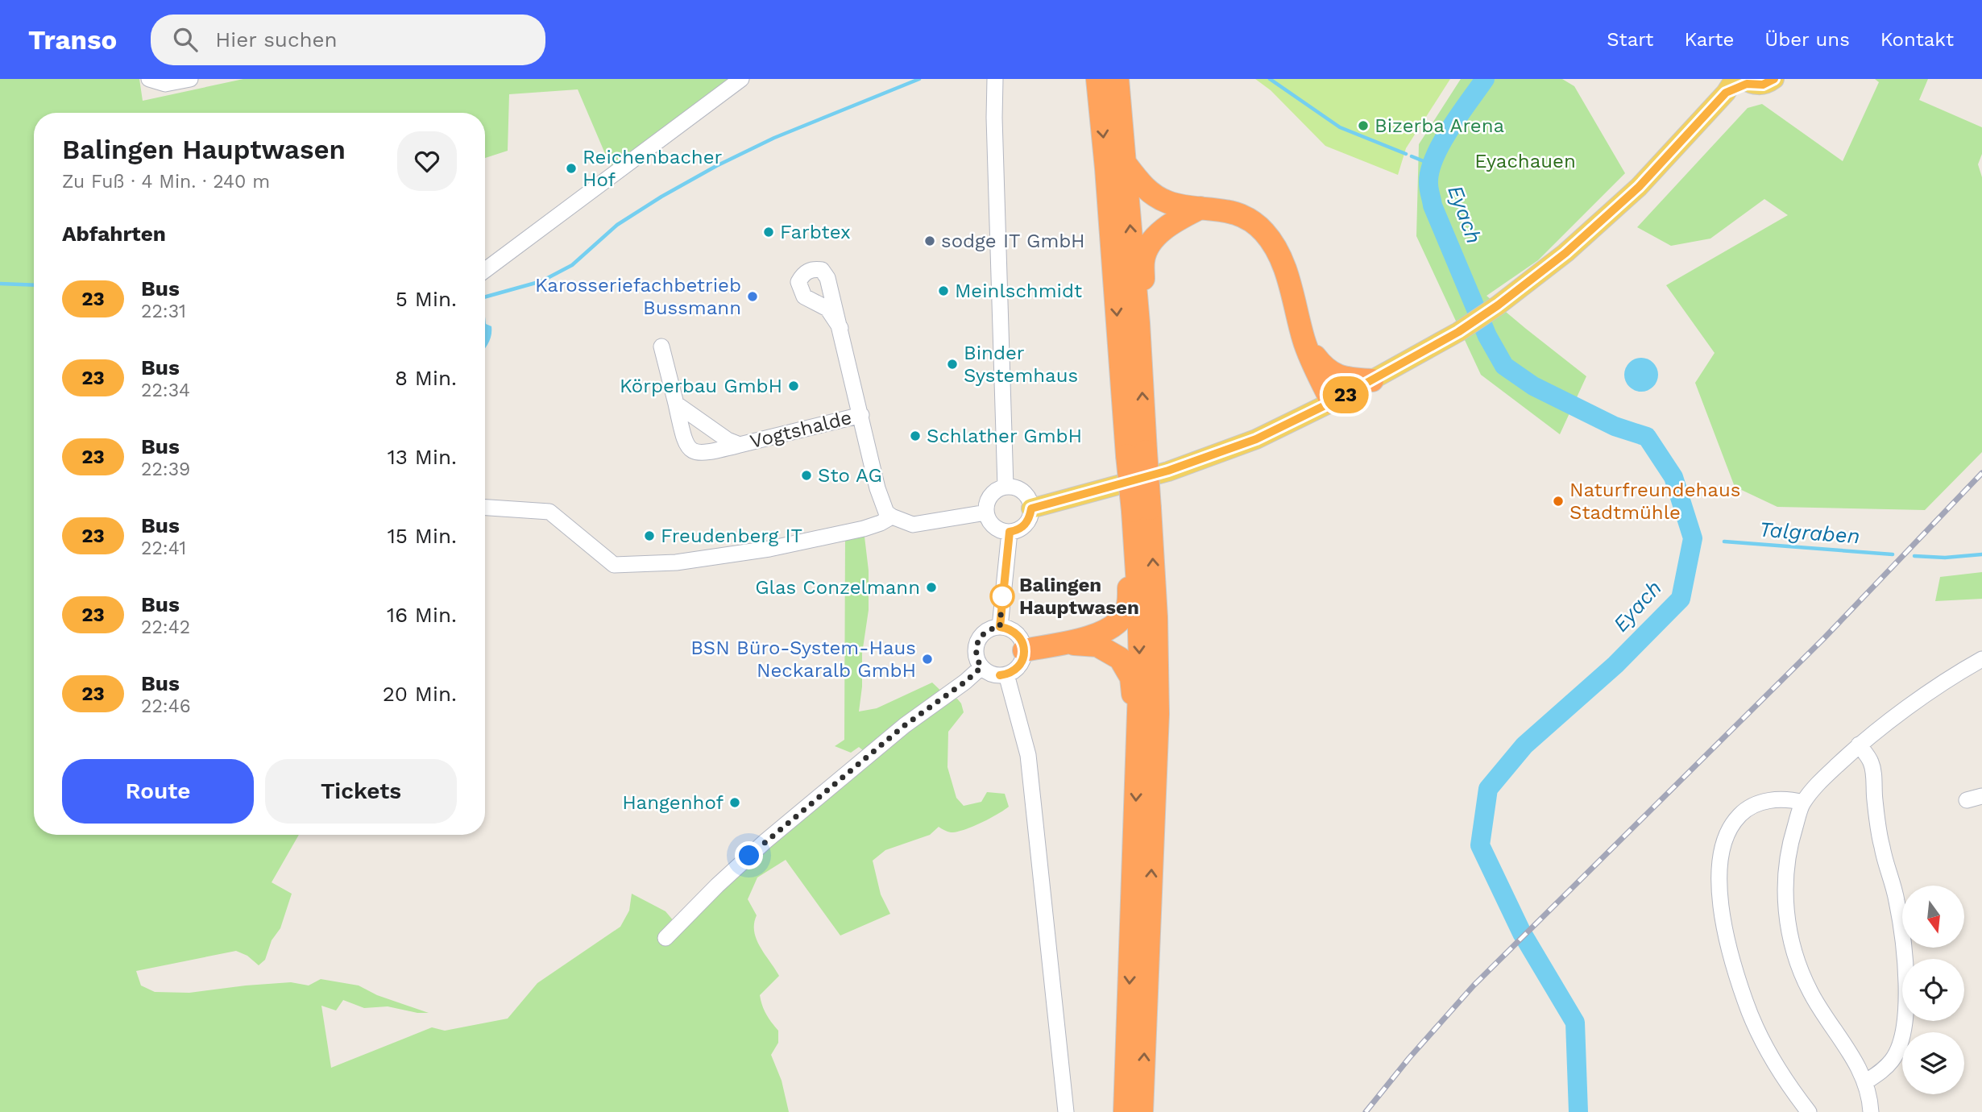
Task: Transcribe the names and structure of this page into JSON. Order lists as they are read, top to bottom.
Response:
{
  "streets": {
    "street": ["Vogtshalde"]
  },
  "water": ["Eyach", "Talgraben"],
  "parks": ["Eyachauen"],
  "places": [
    "Bizerba Arena",
    "Reichenbacher Hof",
    "Farbtex",
    "sodge IT GmbH",
    "Meinlschmidt",
    "Karosseriefachbetrieb Bussmann",
    "Binder Systemhaus",
    "Körperbau GmbH",
    "Schlather GmbH",
    "Sto AG",
    "Naturfreundehaus Stadtmühle",
    "Freudenberg IT",
    "Glas Conzelmann",
    "Balingen Hauptwasen",
    "BSN Büro-System-Haus Neckaralb GmbH",
    "Hangenhof"
  ],
  "lines": ["bus line 23"],
  "north": "bottom",
  "page": {
    "header": "Transo",
    "search": "Hier suchen",
    "nav": [
      "Start",
      "Karte",
      "Über uns",
      "Kontakt"
    ],
    "on_map": "23",
    "heading": [
      ["Balingen Hauptwasen", "Zu Fuß · 4 Min. · 240 m"],
      "Abfahrten"
    ],
    "list": [
      {
        "mark": "23",
        "name": "Bus",
        "note": "22:31",
        "value": "5 Min."
      },
      {
        "mark": "23",
        "name": "Bus",
        "note": "22:34",
        "value": "8 Min."
      },
      {
        "mark": "23",
        "name": "Bus",
        "note": "22:39",
        "value": "13 Min."
      },
      {
        "mark": "23",
        "name": "Bus",
        "note": "22:41",
        "value": "15 Min."
      },
      {
        "mark": "23",
        "name": "Bus",
        "note": "22:42",
        "value": "16 Min."
      },
      {
        "mark": "23",
        "name": "Bus",
        "note": "22:46",
        "value": "20 Min."
      }
    ],
    "buttons": ["Route", "Tickets"]
  }
}
